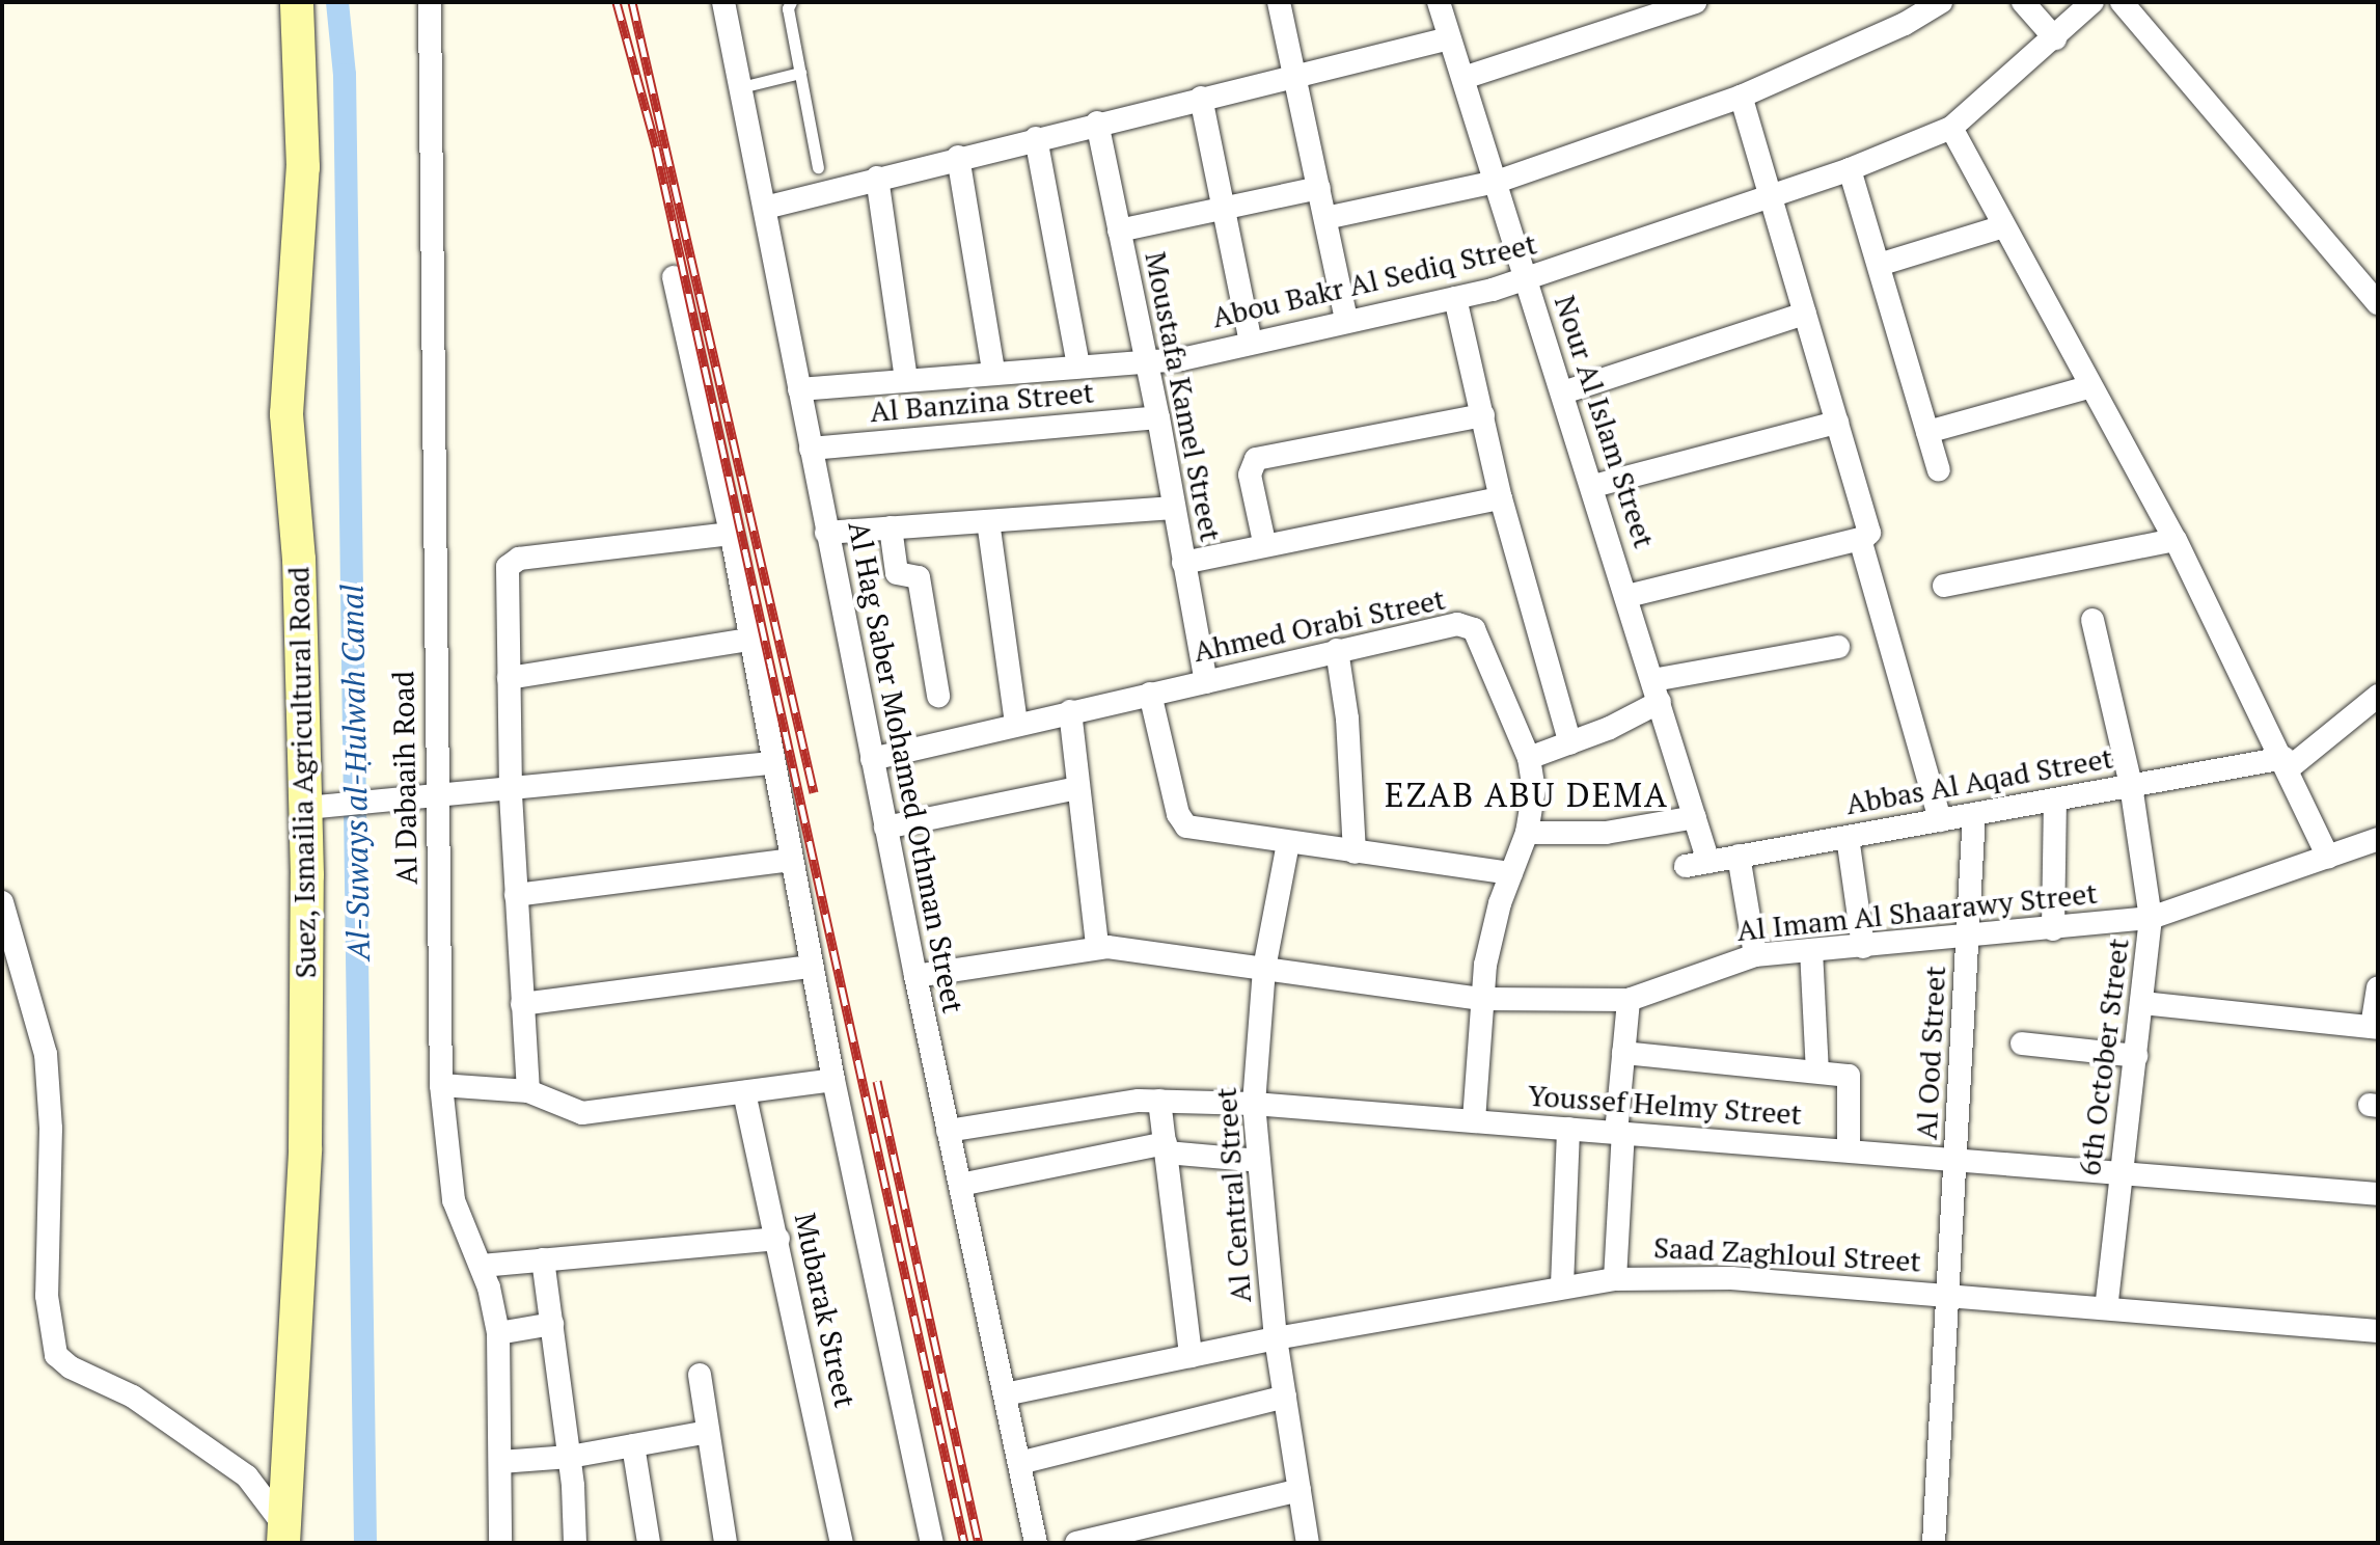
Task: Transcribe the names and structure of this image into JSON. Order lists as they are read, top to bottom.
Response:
{
  "streets": {
    "main road": ["Suez, Ismailia Agricultural Road"],
    "street": [
      "Abou Bakr Al Sediq Street",
      "Moustafa Kamel Street",
      "Al Banzina Street",
      "Nour Al Islam Street",
      "Ahmed Orabi Street",
      "Al Hag Saber Mohamed Othman Street",
      "Al Dabaaih Road",
      "Abbas Al Aqad Street",
      "Al Imam Al Shaarawy Street",
      "Al Ood Street",
      "6th October Street",
      "Youssef Helmy Street",
      "Al Central Street",
      "Saad Zaghloul Street",
      "Mubarak Street"
    ]
  },
  "crossings": [
    ["Abou Bakr Al Sediq Street", "Moustafa Kamel Street"],
    ["Abou Bakr Al Sediq Street", "Nour Al Islam Street"],
    ["Abou Bakr Al Sediq Street", "Al Hag Saber Mohamed Othman Street"],
    ["Moustafa Kamel Street", "Al Banzina Street"],
    ["Moustafa Kamel Street", "Ahmed Orabi Street"],
    ["Al Banzina Street", "Al Hag Saber Mohamed Othman Street"],
    ["Nour Al Islam Street", "Abbas Al Aqad Street"],
    ["Ahmed Orabi Street", "Al Hag Saber Mohamed Othman Street"],
    ["Ahmed Orabi Street", "Al Imam Al Shaarawy Street"],
    ["Ahmed Orabi Street", "Youssef Helmy Street"],
    ["Al Hag Saber Mohamed Othman Street", "Al Imam Al Shaarawy Street"],
    ["Al Hag Saber Mohamed Othman Street", "Youssef Helmy Street"],
    ["Al Hag Saber Mohamed Othman Street", "Saad Zaghloul Street"],
    ["Abbas Al Aqad Street", "Al Ood Street"],
    ["Abbas Al Aqad Street", "6th October Street"],
    ["Al Imam Al Shaarawy Street", "Al Ood Street"],
    ["Al Imam Al Shaarawy Street", "6th October Street"],
    ["Al Imam Al Shaarawy Street", "Al Central Street"],
    ["Al Ood Street", "Youssef Helmy Street"],
    ["Al Ood Street", "Saad Zaghloul Street"],
    ["6th October Street", "Youssef Helmy Street"],
    ["6th October Street", "Saad Zaghloul Street"],
    ["Youssef Helmy Street", "Al Central Street"],
    ["Al Central Street", "Saad Zaghloul Street"]
  ],
  "districts": ["EZAB ABU DEMA"],
  "water": ["Al-Suways al-Ḥulwah Canal"]
}
